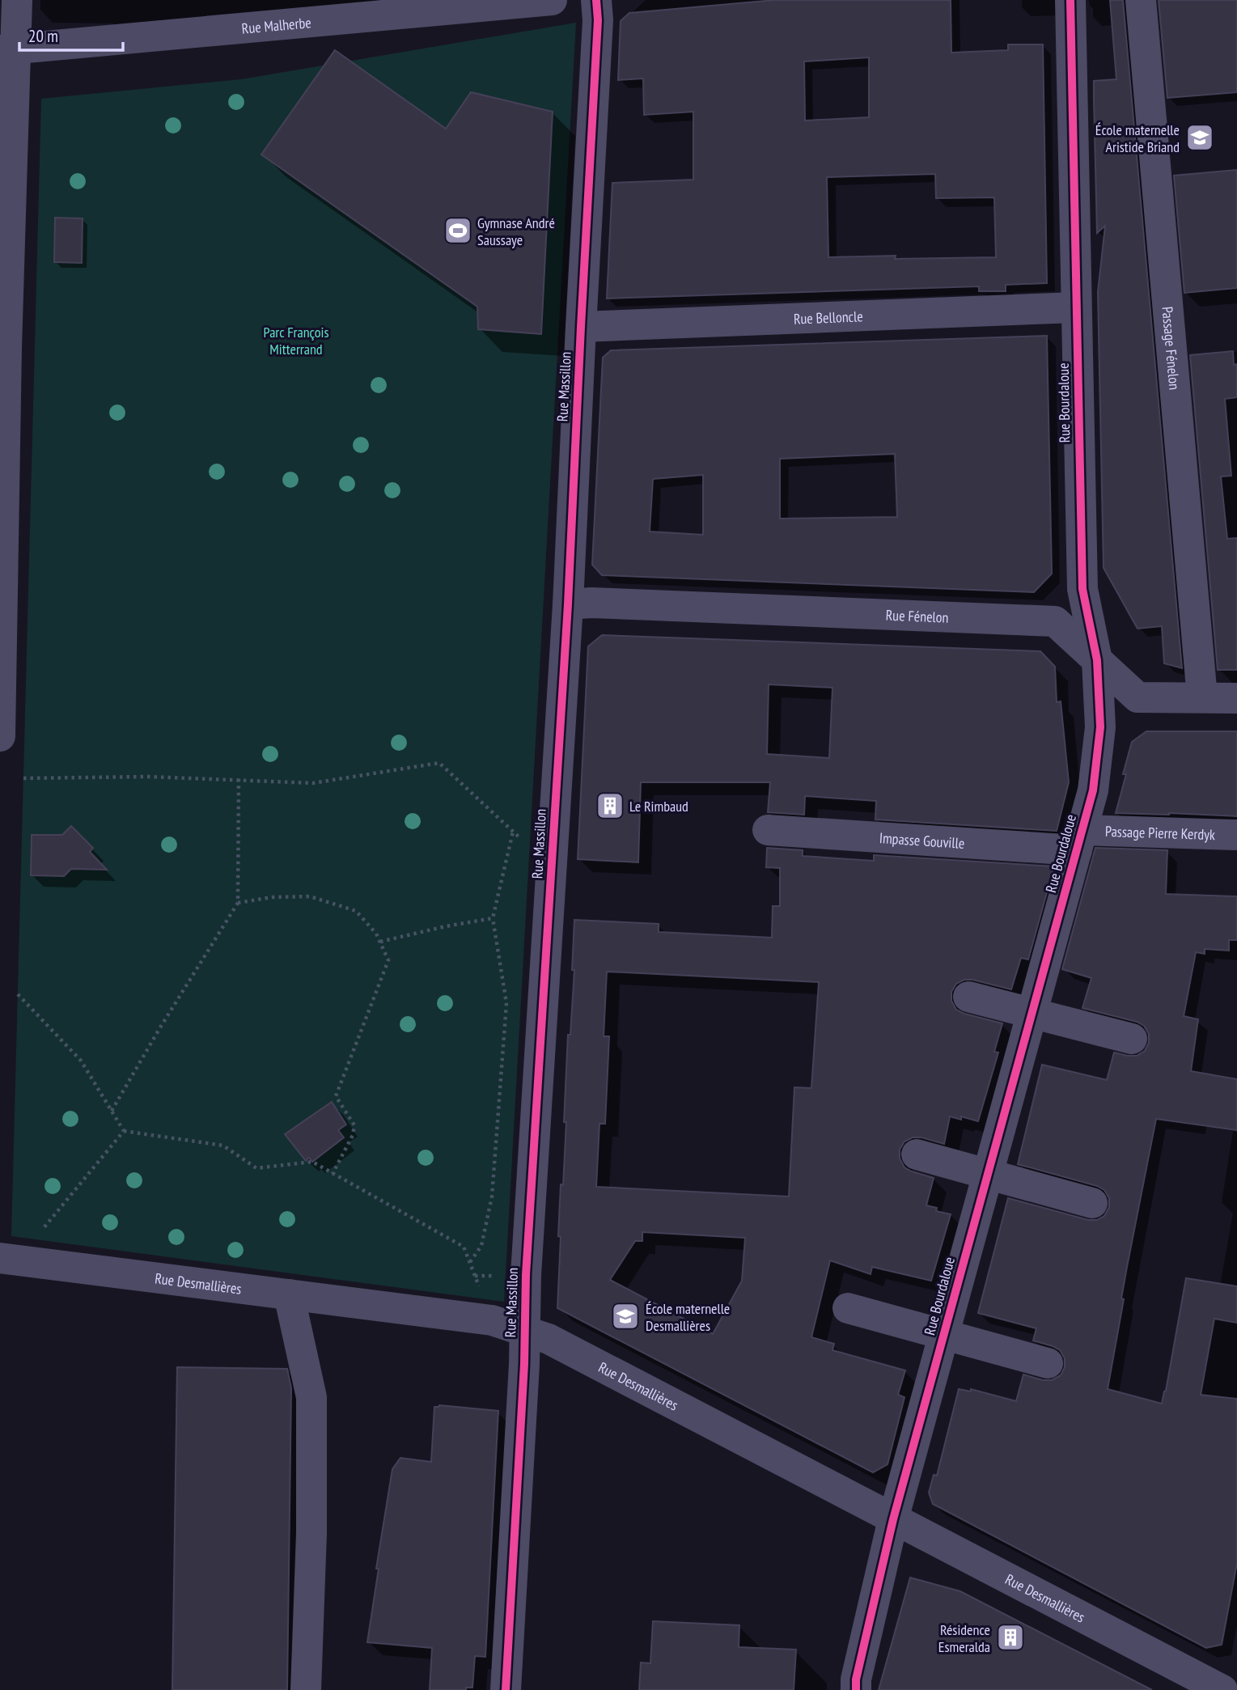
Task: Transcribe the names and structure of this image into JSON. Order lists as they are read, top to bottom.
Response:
{
  "streets": {
    "street": [
      "Rue Malherbe",
      "Rue Belloncle",
      "Passage Fénelon",
      "Rue Massillon",
      "Rue Bourdaloue",
      "Rue Fénelon",
      "Passage Pierre Kerdyk",
      "Impasse Gouville",
      "Rue Desmallières"
    ]
  },
  "crossings": [
    ["Rue Belloncle", "Rue Massillon"],
    ["Rue Belloncle", "Rue Bourdaloue"],
    ["Passage Fénelon", "Rue Fénelon"],
    ["Rue Massillon", "Rue Fénelon"],
    ["Rue Massillon", "Rue Desmallières"],
    ["Rue Bourdaloue", "Rue Fénelon"],
    ["Rue Bourdaloue", "Passage Pierre Kerdyk"],
    ["Rue Bourdaloue", "Impasse Gouville"],
    ["Rue Bourdaloue", "Rue Desmallières"],
    ["Passage Pierre Kerdyk", "Impasse Gouville"]
  ],
  "parks": ["Parc François Mitterrand"],
  "places": {
    "school or university": ["École maternelle Aristide Briand", "École maternelle Desmallières"],
    "sports": ["Gymnase André Saussaye"],
    "building": ["Le Rimbaud", "Résidence Esmeralda"]
  },
  "scale_bar": "20 m"
}
